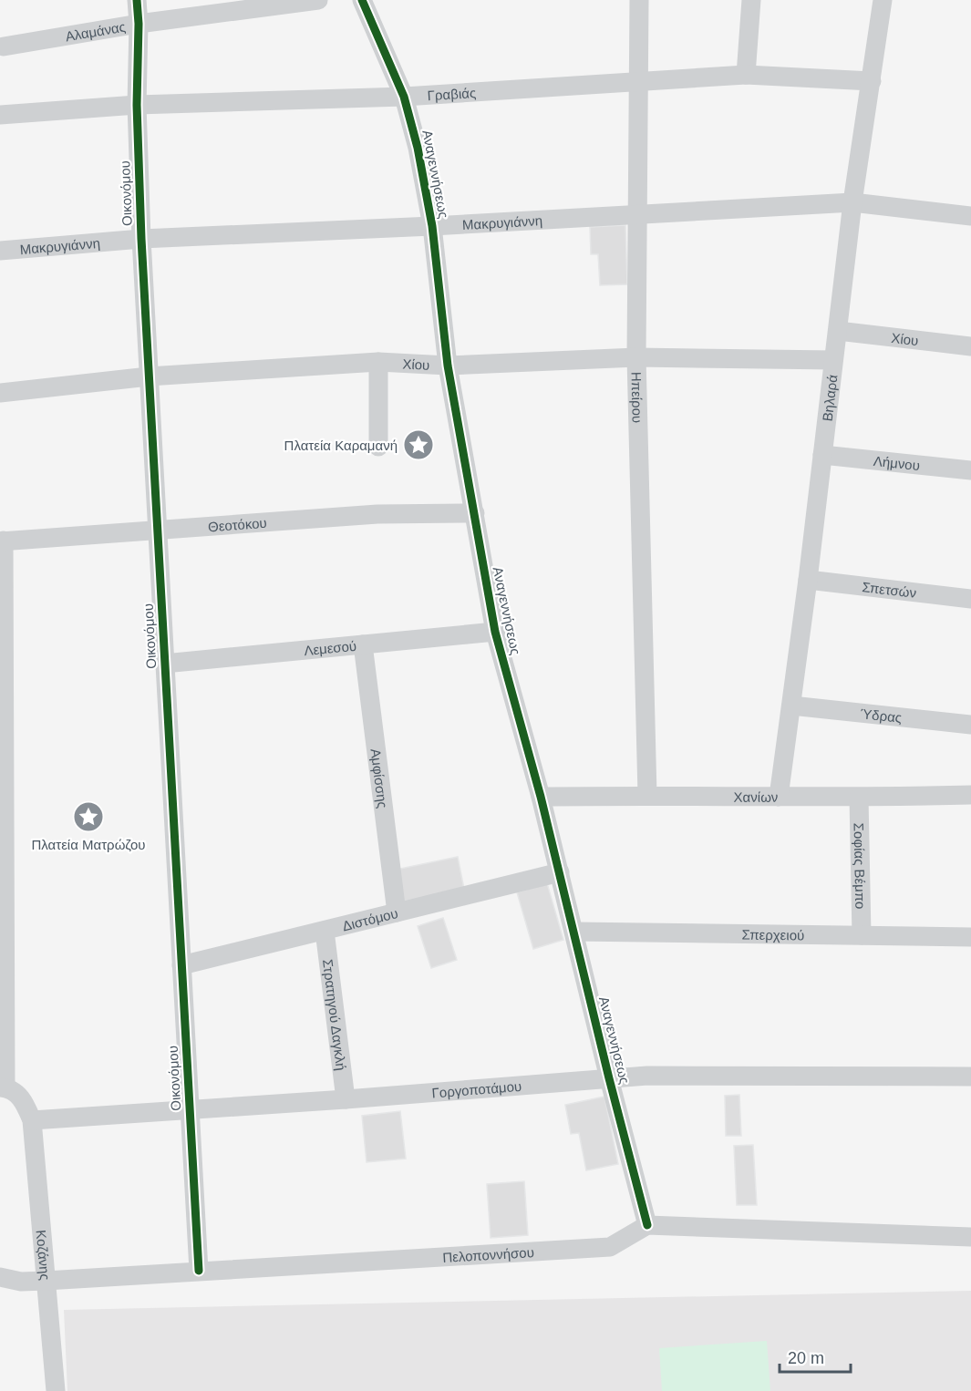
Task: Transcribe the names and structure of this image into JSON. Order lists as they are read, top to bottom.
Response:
{
  "streets": {
    "street": [
      "Αλαμάνας",
      "Γραβιάς",
      "Αναγεννήσεως",
      "Οικονόμου",
      "Μακρυγιάννη",
      "Χίου",
      "Ηπείρου",
      "Βηλαρά",
      "Λήμνου",
      "Θεοτόκου",
      "Σπετσών",
      "Λεμεσού",
      "Ύδρας",
      "Αμφίσσης",
      "Χανίων",
      "Σοφίας Βέμπο",
      "Διστόμου",
      "Σπερχειού",
      "Στρατηγού Δαγκλή",
      "Γοργοποτάμου",
      "Πελοποννήσου",
      "Κοζάνης"
    ]
  },
  "crossings": [
    ["Αλαμάνας", "Οικονόμου"],
    ["Γραβιάς", "Αναγεννήσεως"],
    ["Γραβιάς", "Οικονόμου"],
    ["Γραβιάς", "Ηπείρου"],
    ["Γραβιάς", "Βηλαρά"],
    ["Αναγεννήσεως", "Μακρυγιάννη"],
    ["Αναγεννήσεως", "Χίου"],
    ["Αναγεννήσεως", "Θεοτόκου"],
    ["Αναγεννήσεως", "Λεμεσού"],
    ["Αναγεννήσεως", "Χανίων"],
    ["Αναγεννήσεως", "Διστόμου"],
    ["Αναγεννήσεως", "Σπερχειού"],
    ["Αναγεννήσεως", "Γοργοποτάμου"],
    ["Αναγεννήσεως", "Πελοποννήσου"],
    ["Οικονόμου", "Μακρυγιάννη"],
    ["Οικονόμου", "Χίου"],
    ["Οικονόμου", "Θεοτόκου"],
    ["Οικονόμου", "Λεμεσού"],
    ["Οικονόμου", "Διστόμου"],
    ["Οικονόμου", "Γοργοποτάμου"],
    ["Οικονόμου", "Πελοποννήσου"],
    ["Μακρυγιάννη", "Ηπείρου"],
    ["Μακρυγιάννη", "Βηλαρά"],
    ["Χίου", "Ηπείρου"],
    ["Χίου", "Βηλαρά"],
    ["Ηπείρου", "Χανίων"],
    ["Βηλαρά", "Λήμνου"],
    ["Βηλαρά", "Σπετσών"],
    ["Βηλαρά", "Ύδρας"],
    ["Βηλαρά", "Χανίων"],
    ["Λεμεσού", "Αμφίσσης"],
    ["Αμφίσσης", "Διστόμου"],
    ["Χανίων", "Σοφίας Βέμπο"],
    ["Σοφίας Βέμπο", "Σπερχειού"],
    ["Διστόμου", "Στρατηγού Δαγκλή"],
    ["Στρατηγού Δαγκλή", "Γοργοποτάμου"],
    ["Γοργοποτάμου", "Κοζάνης"],
    ["Πελοποννήσου", "Κοζάνης"]
  ],
  "places": {
    "place": ["Πλατεία Καραμανή", "Πλατεία Ματρώζου"]
  },
  "scale_bar": "20 m"
}
